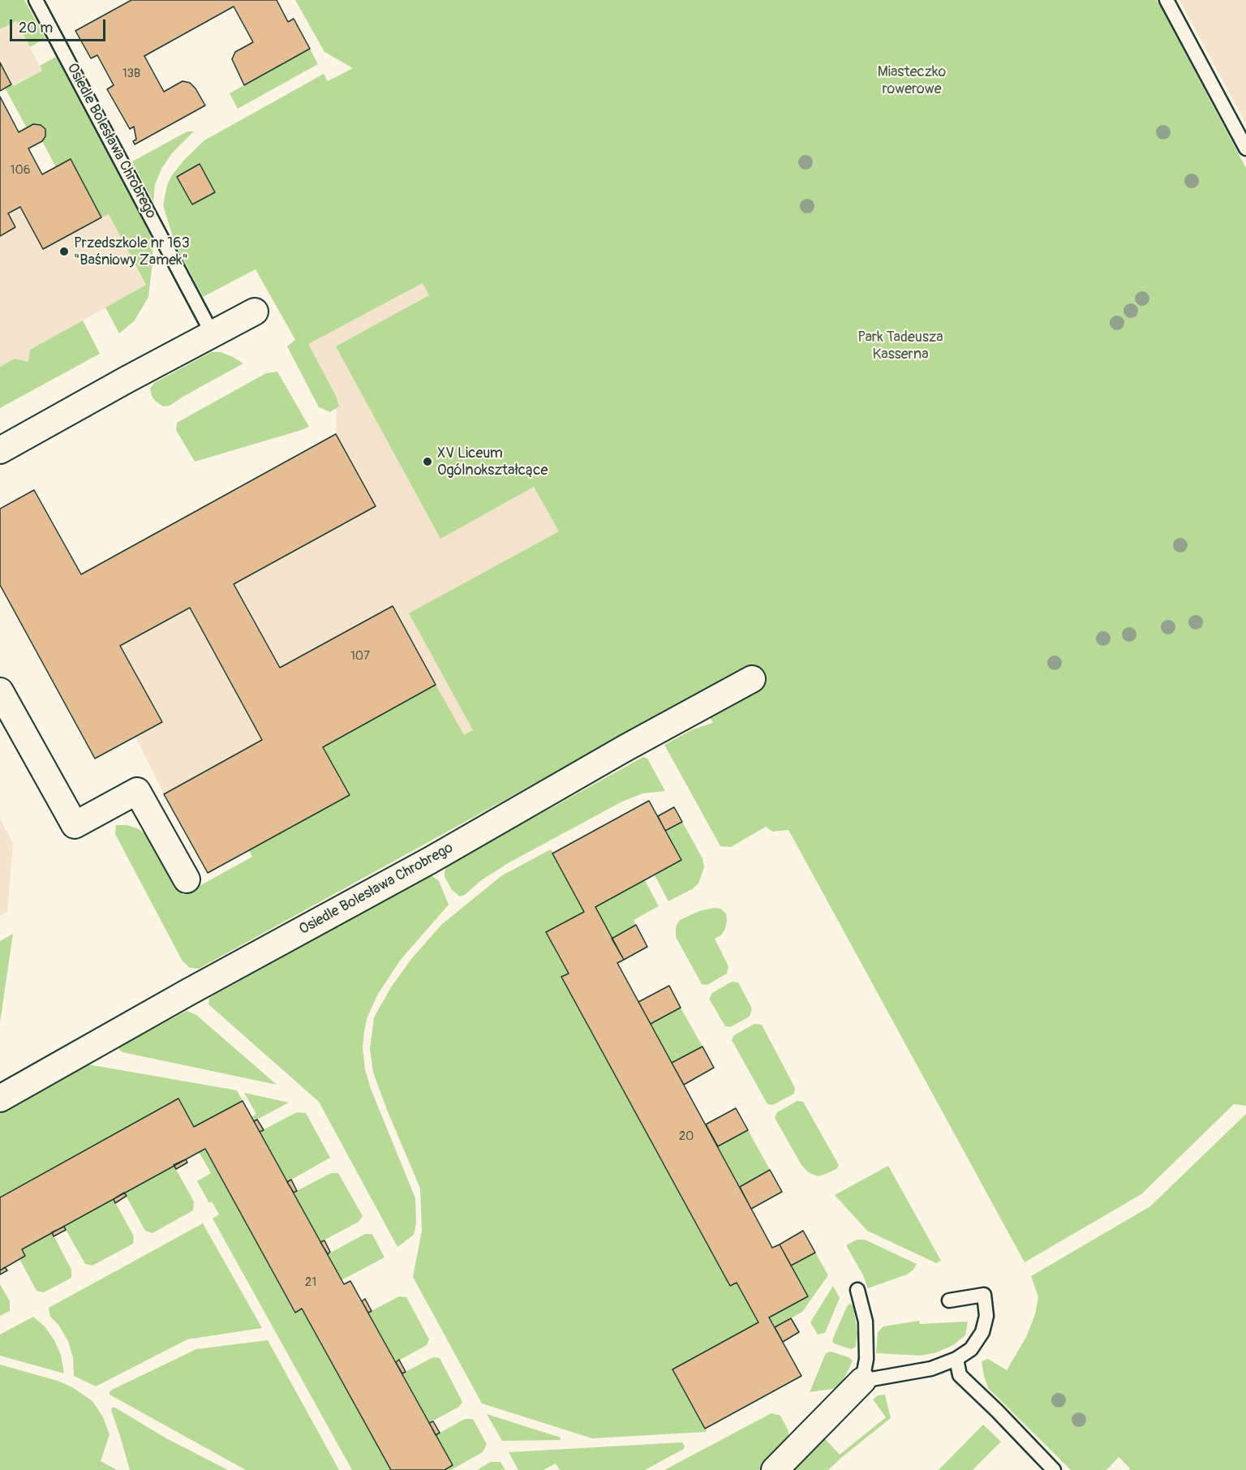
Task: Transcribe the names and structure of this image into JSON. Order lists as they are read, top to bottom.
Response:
{
  "streets": {
    "street": ["Osiedle Bolesława Chrobrego"]
  },
  "parks": ["Miasteczko rowerowe", "Park Tadeusza Kasserna"],
  "places": ["Przedszkole nr 163 \"Baśniowy Zamek\"", "XV Liceum Ogólnokształcące"],
  "house_numbers": [
    "13B",
    "106",
    "107",
    "20",
    "21"
  ],
  "scale_bar": "20 m"
}
